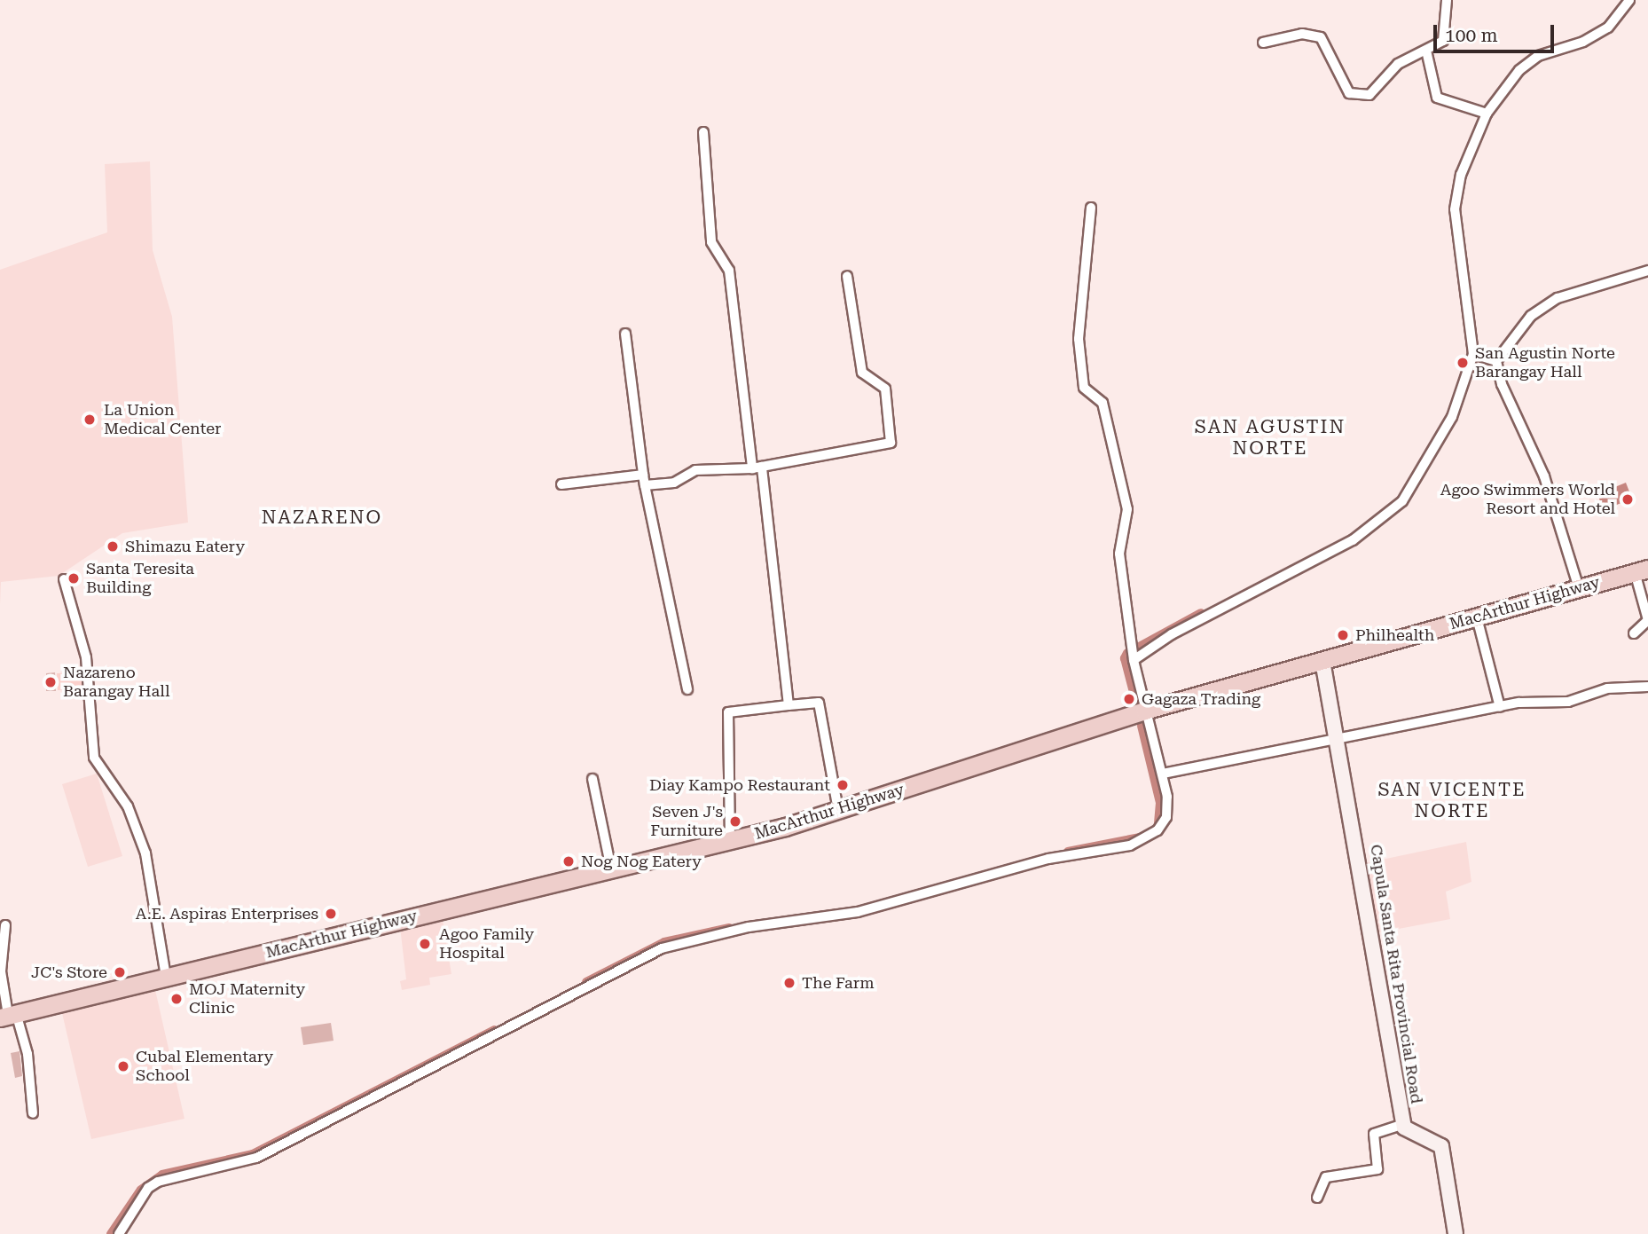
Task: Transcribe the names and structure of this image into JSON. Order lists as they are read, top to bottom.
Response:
{
  "streets": {
    "highway": ["MacArthur Highway"],
    "street": ["Capula Santa Rita Provincial Road"]
  },
  "crossings": [
    ["MacArthur Highway", "Capula Santa Rita Provincial Road"]
  ],
  "districts": ["SAN AGUSTIN NORTE", "NAZARENO", "SAN VICENTE NORTE"],
  "places": [
    "San Agustin Norte Barangay Hall",
    "La Union Medical Center",
    "Agoo Swimmers World Resort and Hotel",
    "Shimazu Eatery",
    "Santa Teresita Building",
    "Philhealth",
    "Nazareno Barangay Hall",
    "Gagaza Trading",
    "Diay Kampo Restaurant",
    "Seven J's Furniture",
    "Nog Nog Eatery",
    "A.E. Aspiras Enterprises",
    "Agoo Family Hospital",
    "JC's Store",
    "The Farm",
    "MOJ Maternity Clinic",
    "Cubal Elementary School"
  ],
  "scale_bar": "100 m"
}
